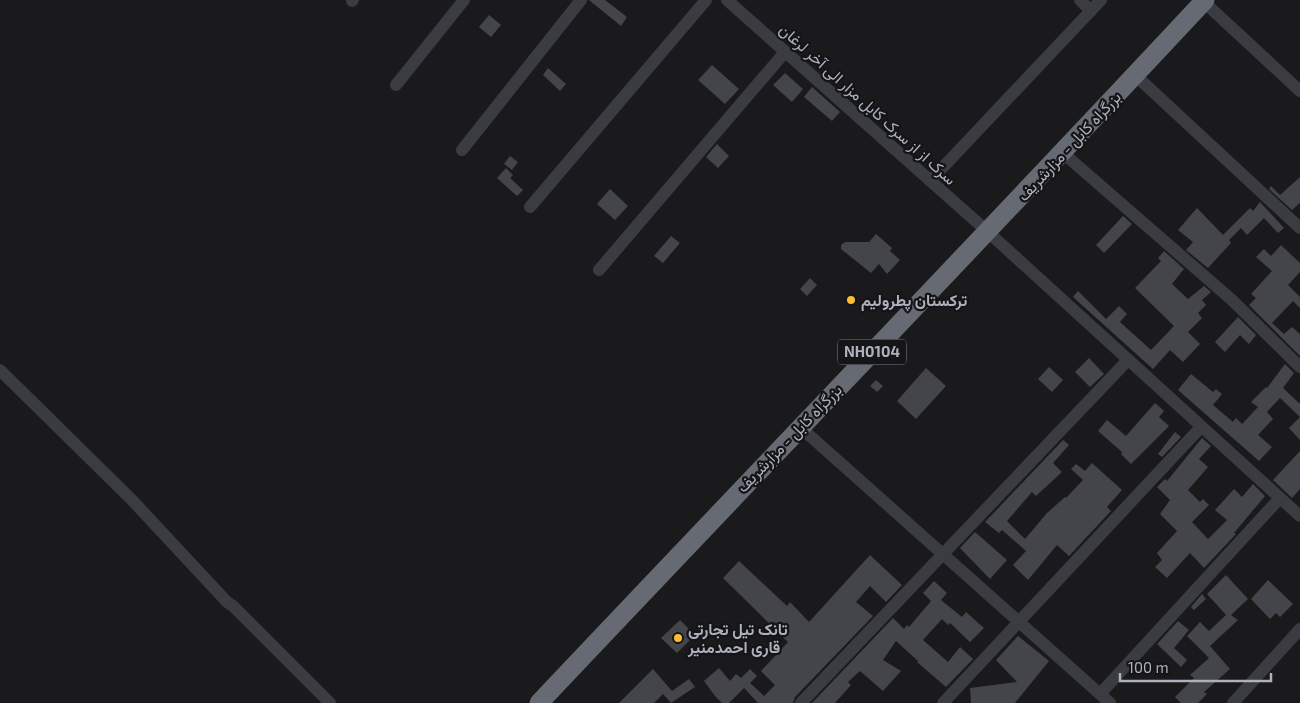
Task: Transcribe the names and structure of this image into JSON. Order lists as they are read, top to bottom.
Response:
{
  "streets": {
    "highway": ["بزرگراه کابل - مزارشریف", "NH0104"],
    "street": ["سرک از از سرک کابل مزار الی آخر لرغان"]
  },
  "crossings": [
    ["سرک از از سرک کابل مزار الی آخر لرغان", "بزرگراه کابل - مزارشریف"]
  ],
  "places": ["ترکستان پطرولیم", "تانک تیل تجارتی قاری احمدمنیر"],
  "scale_bar": "100 m"
}
